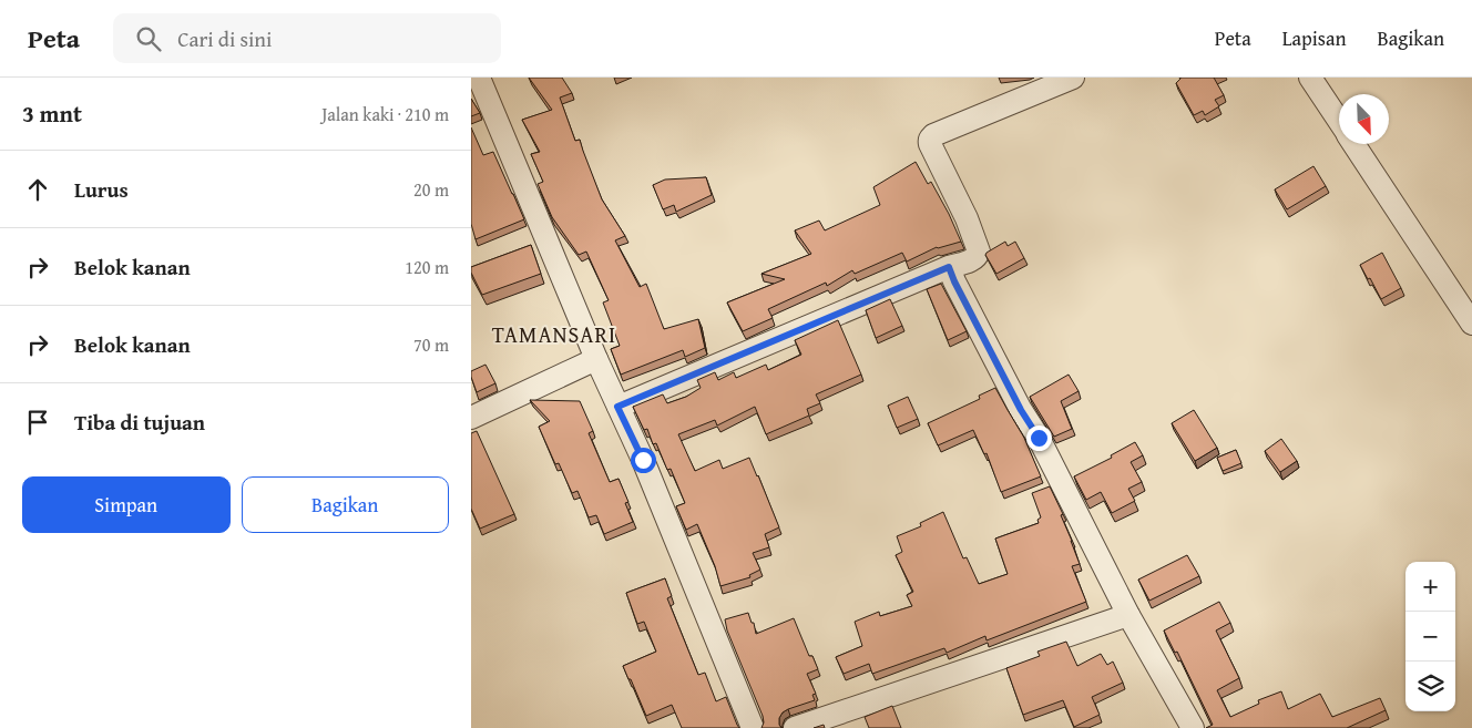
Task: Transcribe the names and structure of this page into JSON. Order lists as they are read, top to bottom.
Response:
{
  "districts": ["TAMANSARI"],
  "north": "bottom right",
  "page": {
    "header": "Peta",
    "search": "Cari di sini",
    "nav": ["Peta", "Lapisan", "Bagikan"],
    "heading": ["3 mnt", "Jalan kaki · 210 m"],
    "list": [
      ["Lurus", "20 m"],
      ["Belok kanan", "120 m"],
      ["Belok kanan", "70 m"],
      "Tiba di tujuan"
    ],
    "buttons": ["Simpan", "Bagikan"],
    "map_buttons": ["+", "−"]
  }
}
